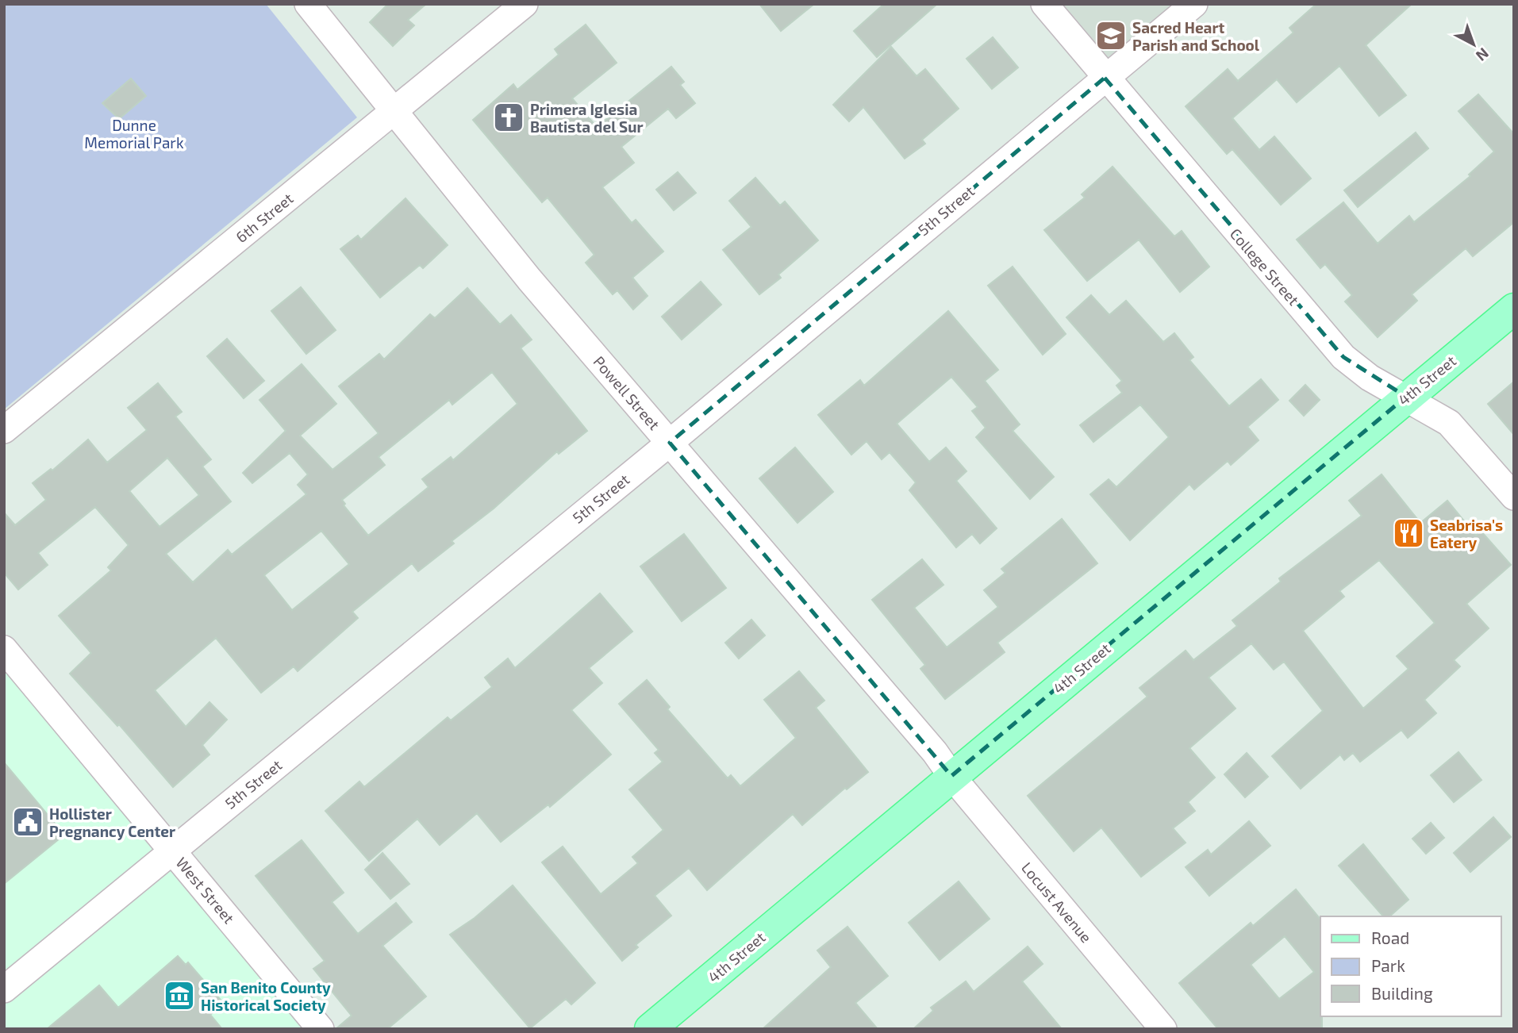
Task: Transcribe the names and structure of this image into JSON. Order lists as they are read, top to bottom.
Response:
{
  "streets": {
    "main road": ["4th Street"],
    "street": [
      "5th Street",
      "6th Street",
      "College Street",
      "Powell Street",
      "West Street",
      "Locust Avenue"
    ]
  },
  "crossings": [
    ["5th Street", "College Street"],
    ["5th Street", "Powell Street"],
    ["5th Street", "West Street"],
    ["6th Street", "Powell Street"],
    ["College Street", "4th Street"],
    ["4th Street", "Powell Street"],
    ["4th Street", "Locust Avenue"],
    ["Powell Street", "Locust Avenue"]
  ],
  "parks": ["Dunne Memorial Park"],
  "places": {
    "school or university": ["Sacred Heart Parish and School"],
    "church": ["Primera Iglesia Bautista del Sur"],
    "restaurant": ["Seabrisa's Eatery"],
    "public building": ["Hollister Pregnancy Center"],
    "museum": ["San Benito County Historical Society"]
  },
  "legend": ["Road", "Park", "Building"],
  "north": "bottom right"
}
